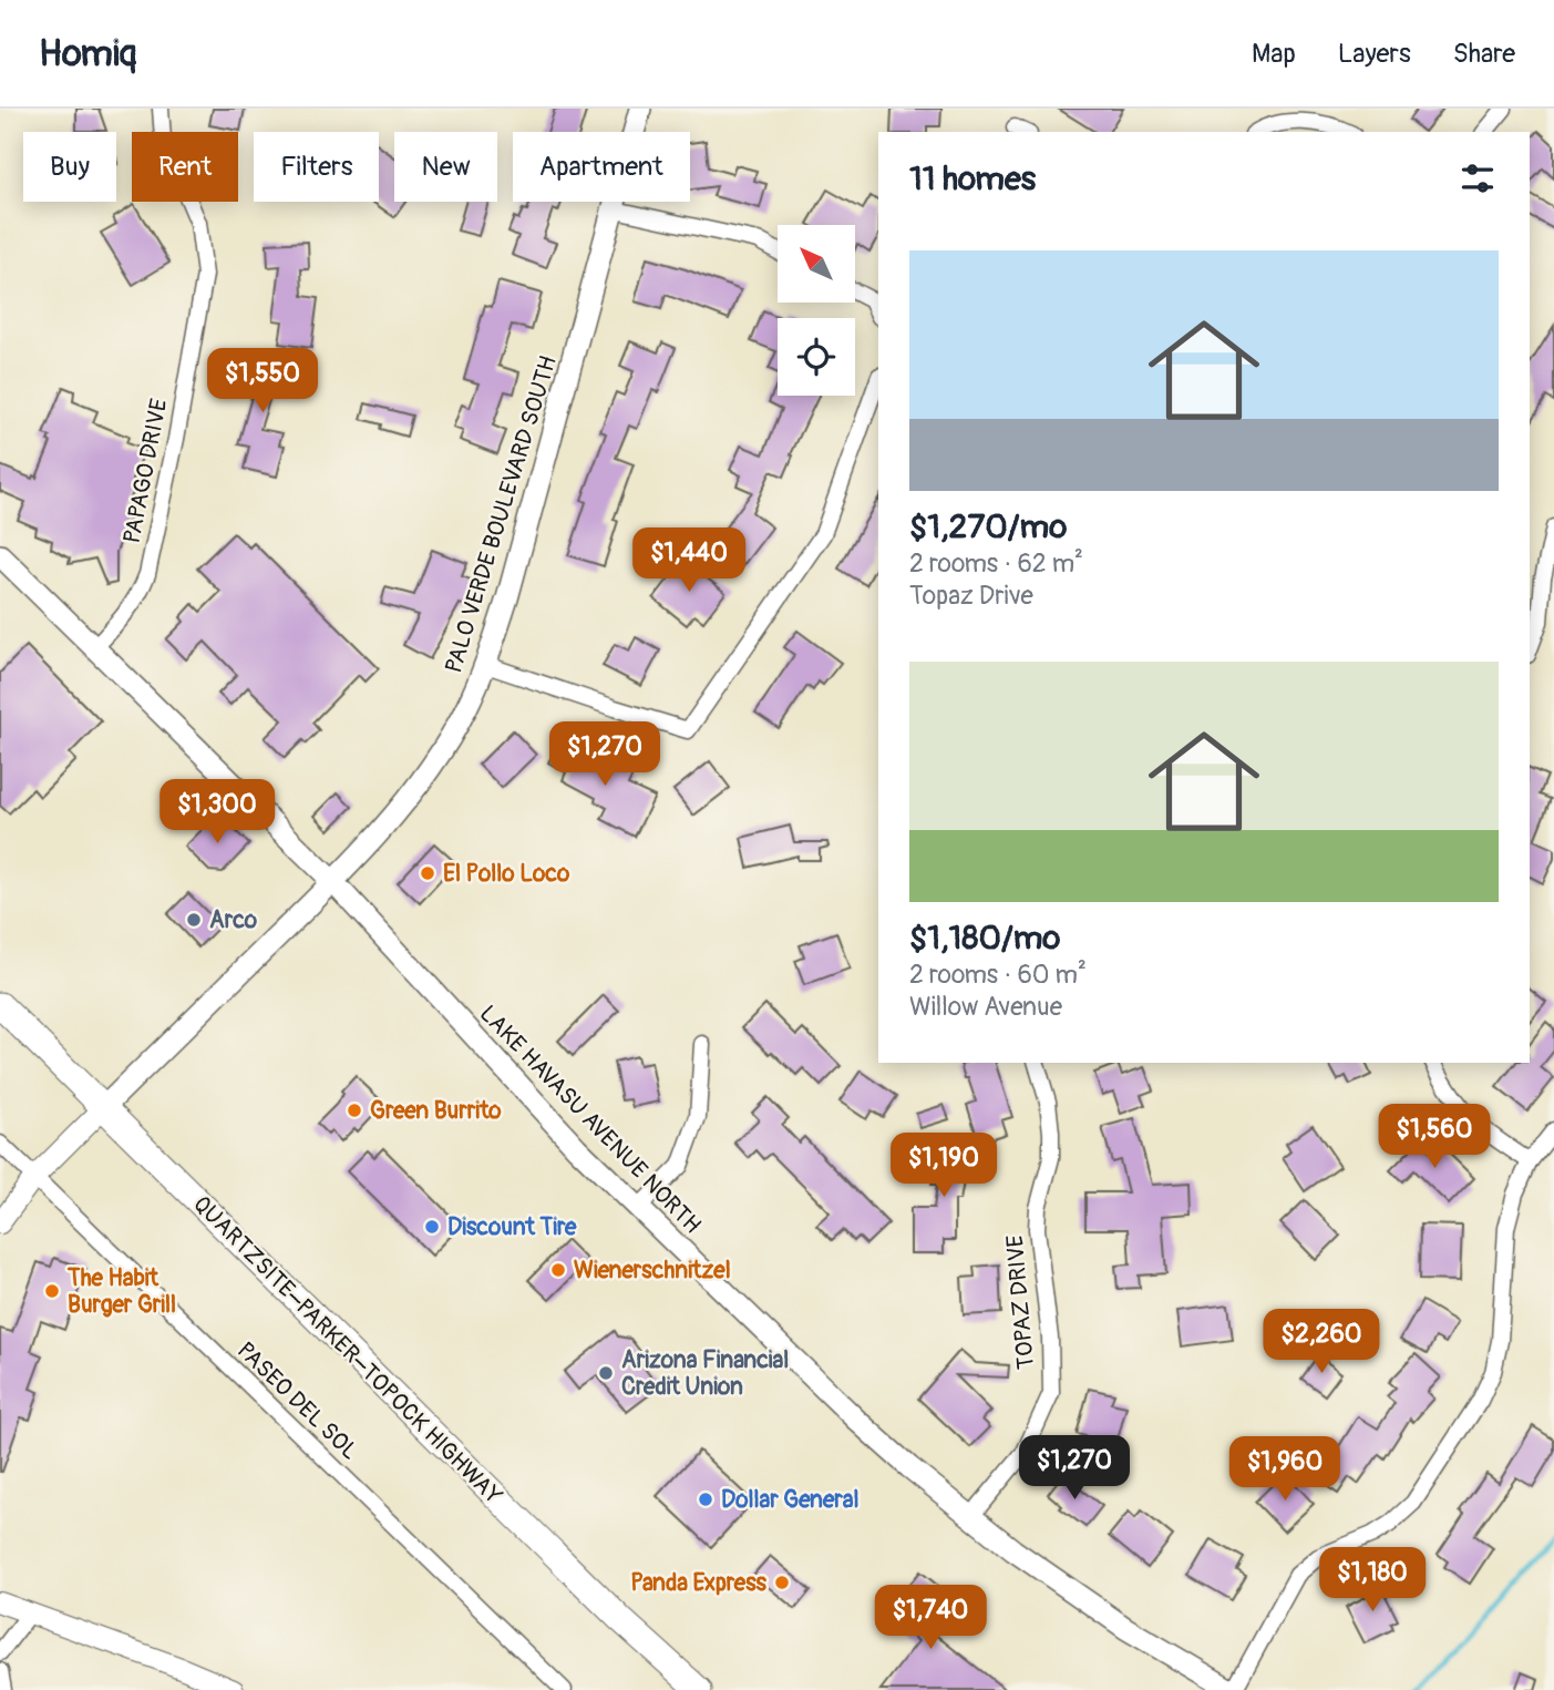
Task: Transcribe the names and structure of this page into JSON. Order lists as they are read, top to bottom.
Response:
{
  "streets": {
    "highway": ["QUARTZSITE–PARKER–TOPOCK HIGHWAY"],
    "main road": ["PALO VERDE BOULEVARD SOUTH", "LAKE HAVASU AVENUE NORTH"],
    "street": ["PAPAGO DRIVE", "TOPAZ DRIVE", "PASEO DEL SOL"]
  },
  "crossings": [
    ["PAPAGO DRIVE", "LAKE HAVASU AVENUE NORTH"],
    ["PALO VERDE BOULEVARD SOUTH", "LAKE HAVASU AVENUE NORTH"],
    ["PALO VERDE BOULEVARD SOUTH", "QUARTZSITE–PARKER–TOPOCK HIGHWAY"],
    ["PALO VERDE BOULEVARD SOUTH", "PASEO DEL SOL"],
    ["LAKE HAVASU AVENUE NORTH", "TOPAZ DRIVE"]
  ],
  "places": [
    "El Pollo Loco",
    "Arco",
    "Green Burrito",
    "Discount Tire",
    "Wienerschnitzel",
    "The Habit Burger Grill",
    "Arizona Financial Credit Union",
    "Dollar General",
    "Panda Express"
  ],
  "north": "top left",
  "page": {
    "header": "Homiq",
    "nav": ["Map", "Layers", "Share"],
    "chip": [
      "Buy",
      "Rent",
      "Filters",
      "New",
      "Apartment"
    ],
    "heading": "11 homes",
    "list": [
      {
        "name": "$1,270/mo",
        "note": "2 rooms · 62 m² · Topaz Drive"
      },
      {
        "name": "$1,180/mo",
        "note": "2 rooms · 60 m² · Willow Avenue"
      }
    ],
    "price": [
      "$1,550",
      "$1,440",
      "$1,270",
      "$1,300",
      "$1,560",
      "$1,190",
      "$2,260",
      "$1,270",
      "$1,960",
      "$1,180",
      "$1,740"
    ]
  }
}
